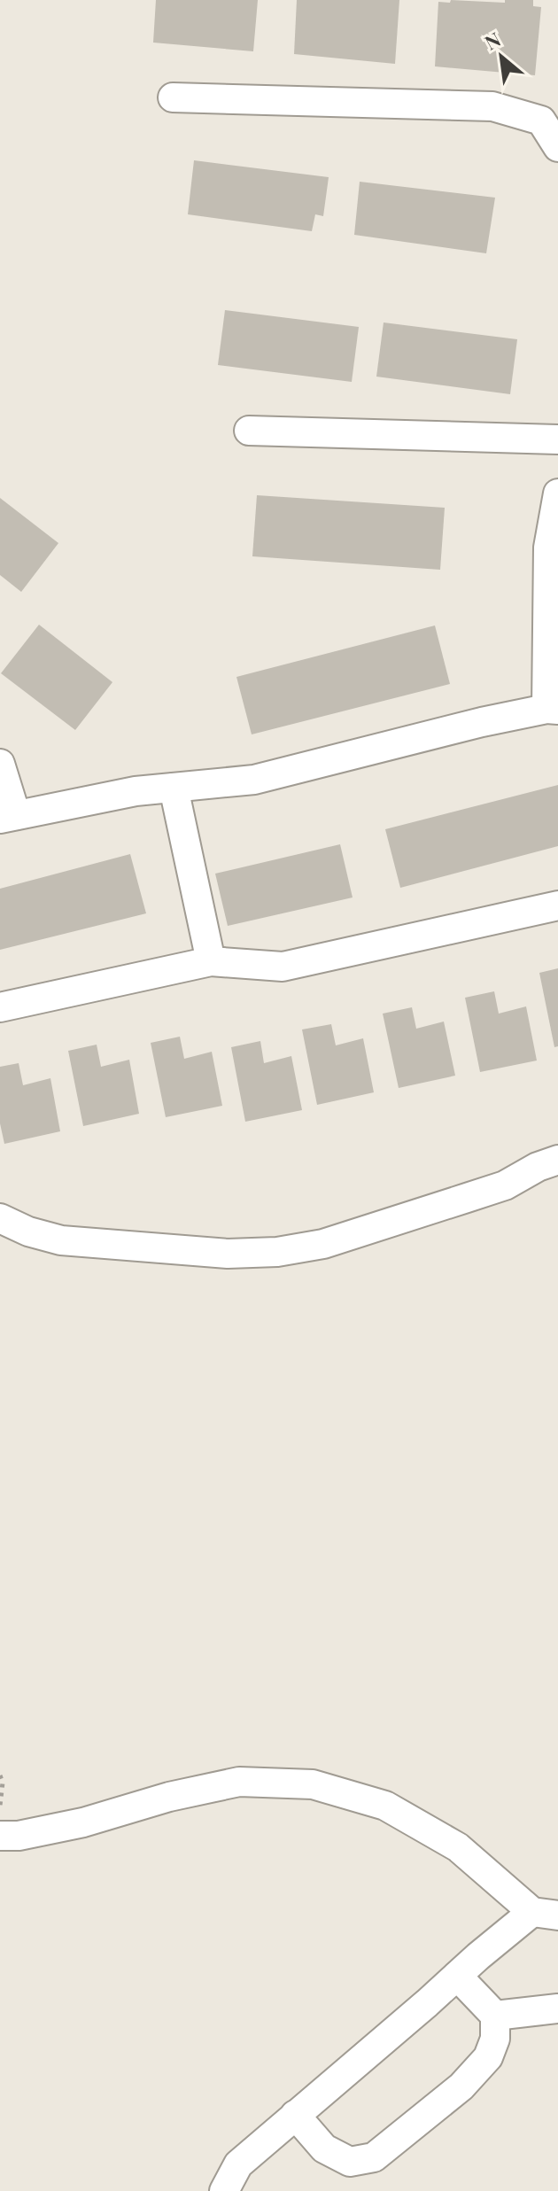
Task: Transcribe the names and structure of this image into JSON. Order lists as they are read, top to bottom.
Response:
{
  "north": "top left"
}
